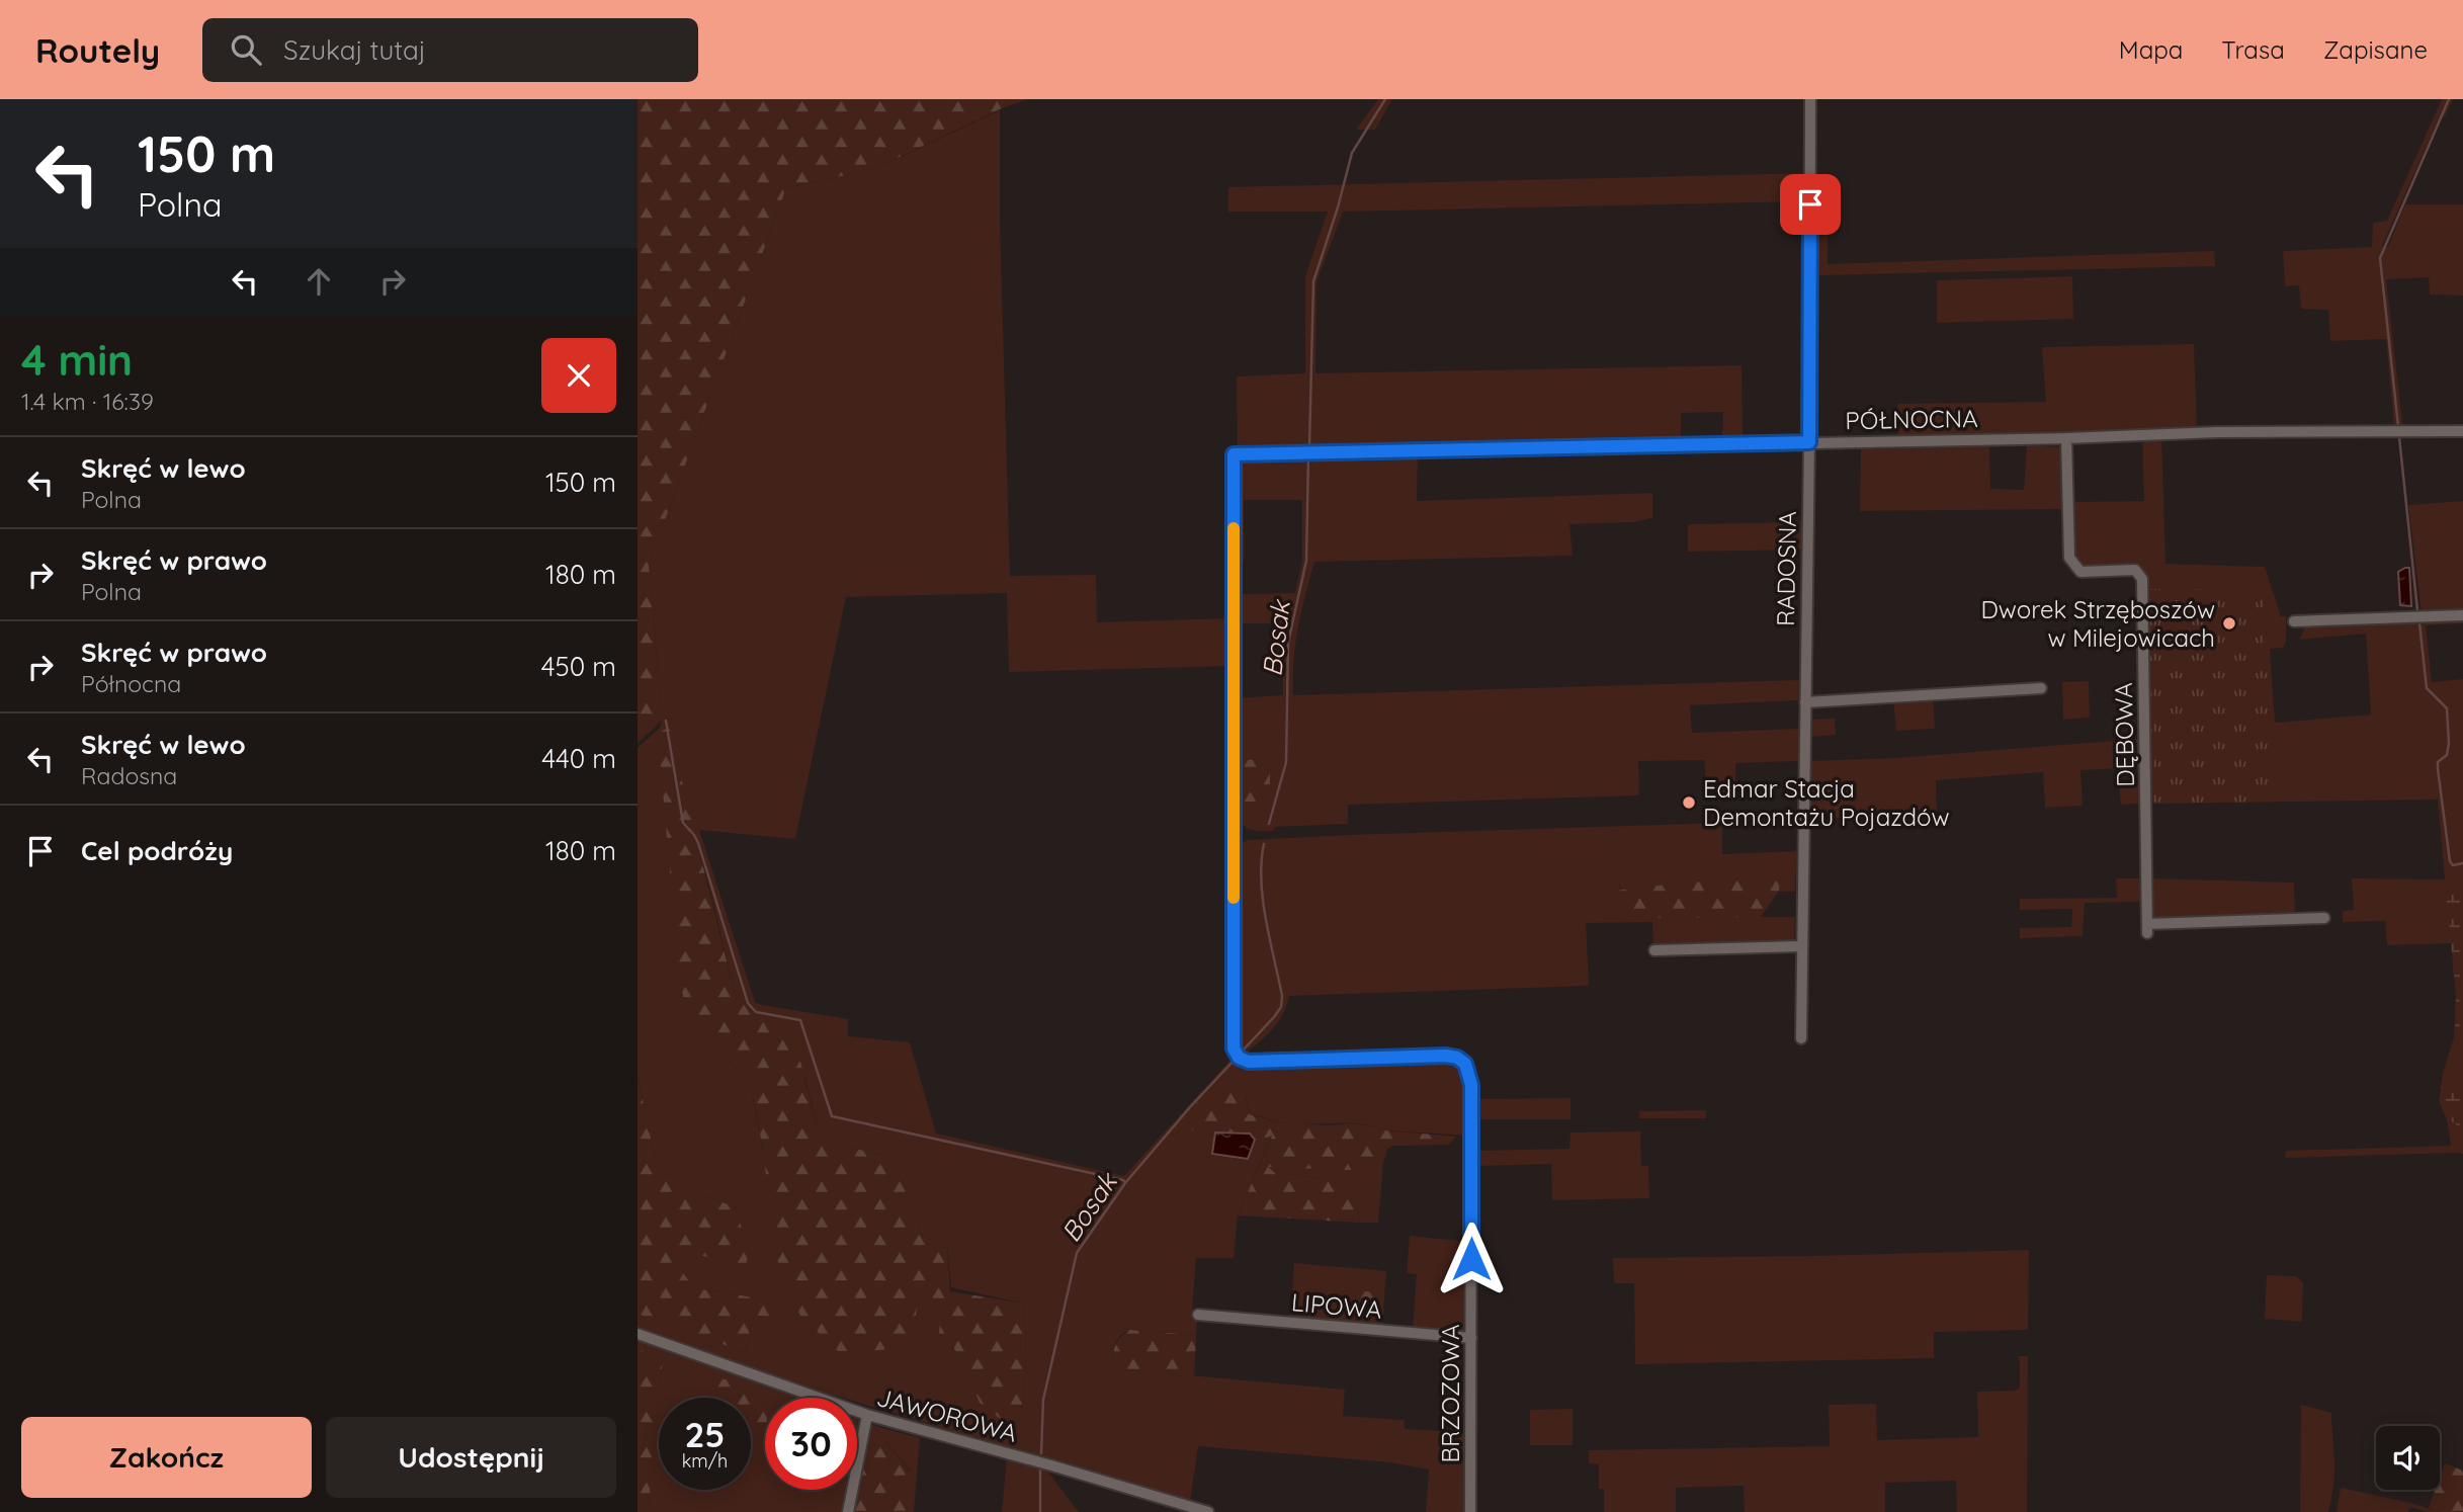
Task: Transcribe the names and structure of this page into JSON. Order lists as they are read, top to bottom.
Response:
{
  "streets": {
    "street": [
      "PÓŁNOCNA",
      "RADOSNA",
      "DĘBOWA",
      "LIPOWA",
      "BRZOZOWA",
      "JAWOROWA"
    ]
  },
  "crossings": [
    ["PÓŁNOCNA", "RADOSNA"],
    ["PÓŁNOCNA", "DĘBOWA"],
    ["PÓŁNOCNA", "BRZOZOWA"],
    ["LIPOWA", "BRZOZOWA"]
  ],
  "water": ["Bosak"],
  "places": ["Dworek Strzęboszów w Milejowicach", "Edmar Stacja Demontażu Pojazdów"],
  "page": {
    "header": "Routely",
    "search": "Szukaj tutaj",
    "nav": ["Mapa", "Trasa", "Zapisane"],
    "turn": ["150 m", "Polna"],
    "heading": ["4 min", "1.4 km · 16:39"],
    "list": [
      {
        "name": "Skręć w lewo",
        "note": "Polna",
        "value": "150 m"
      },
      {
        "name": "Skręć w prawo",
        "note": "Polna",
        "value": "180 m"
      },
      {
        "name": "Skręć w prawo",
        "note": "Północna",
        "value": "450 m"
      },
      {
        "name": "Skręć w lewo",
        "note": "Radosna",
        "value": "440 m"
      },
      {
        "name": "Cel podróży",
        "value": "180 m"
      }
    ],
    "speed": "25 km/h",
    "limit": "30",
    "buttons": ["Zakończ", "Udostępnij"]
  }
}
